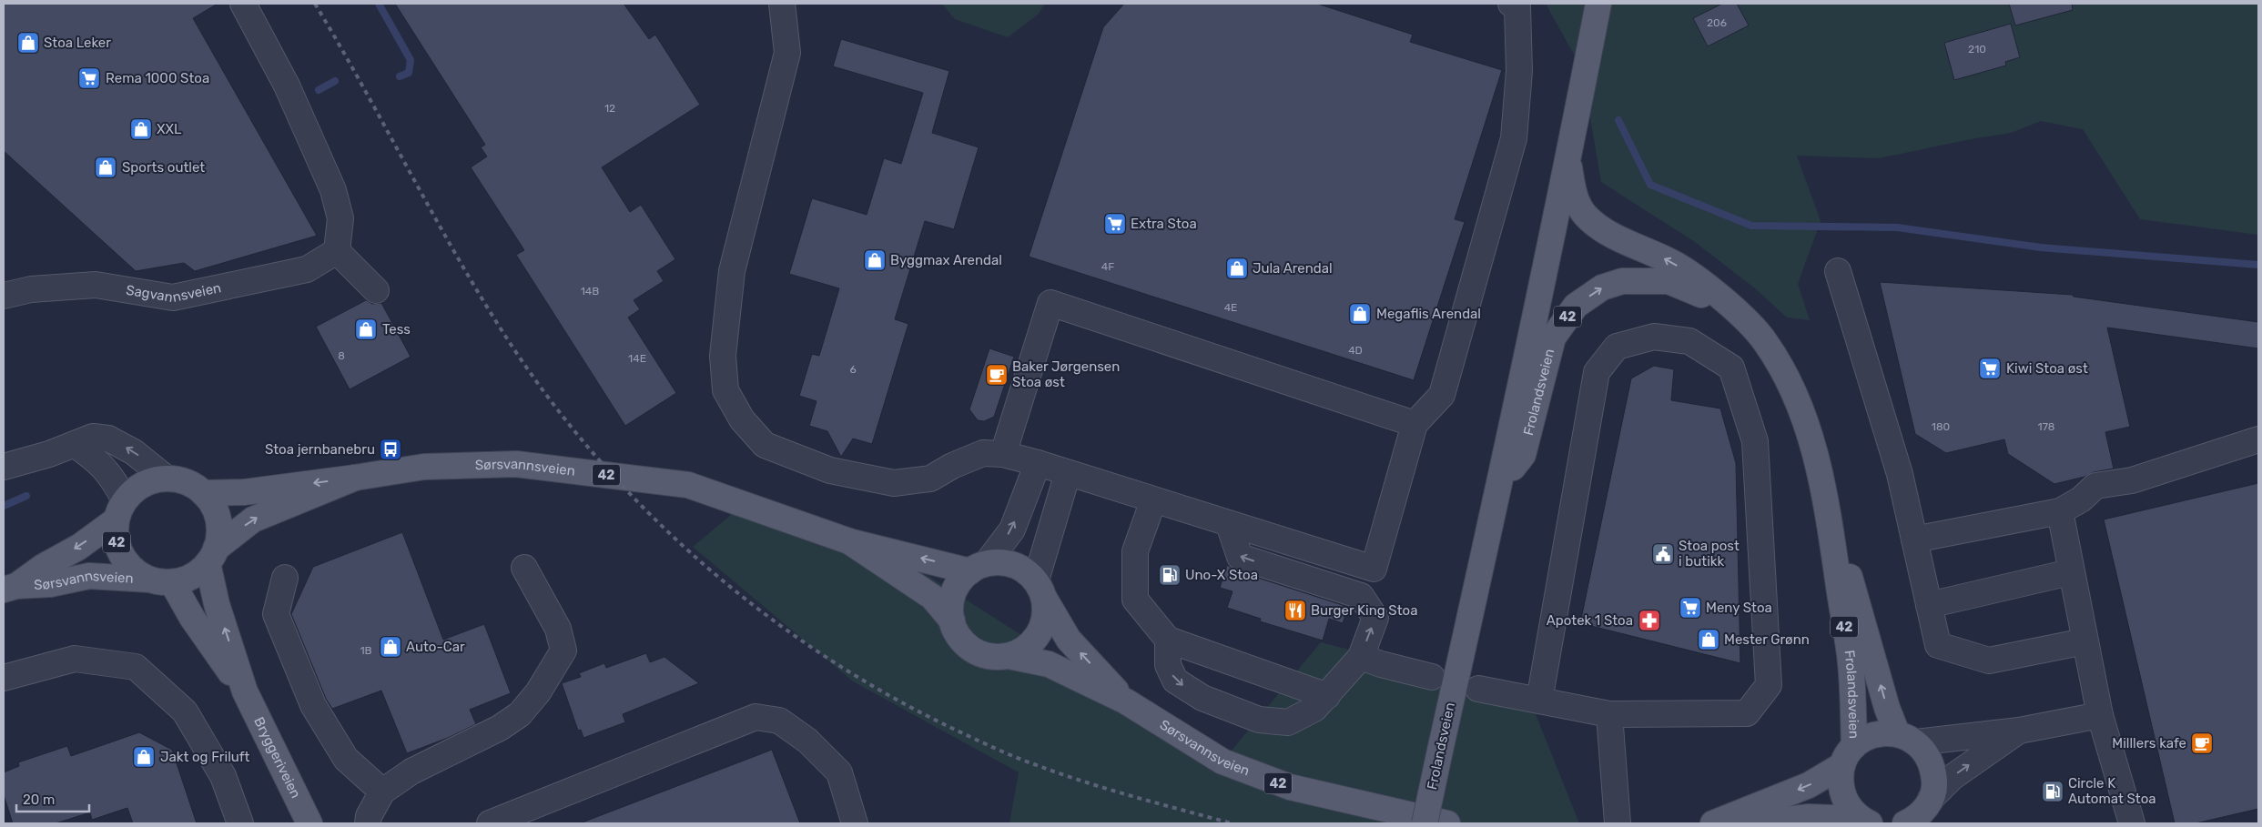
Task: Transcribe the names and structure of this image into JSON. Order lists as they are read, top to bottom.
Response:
{
  "streets": {
    "main road": [
      "42",
      "Frolandsveien",
      "Sørsvannsveien",
      "Bryggeriveien"
    ],
    "street": ["Sagvannsveien"]
  },
  "crossings": [
    ["42", "Frolandsveien"],
    ["42", "Sørsvannsveien"],
    ["42", "Bryggeriveien"],
    ["Sørsvannsveien", "Bryggeriveien"]
  ],
  "places": {
    "shop": [
      "Stoa Leker",
      "XXL",
      "Sports outlet",
      "Byggmax Arendal",
      "Jula Arendal",
      "Megaflis Arendal",
      "Tess",
      "Mester Grønn",
      "Auto-Car",
      "Jakt og Friluft"
    ],
    "supermarket": [
      "Rema 1000 Stoa",
      "Extra Stoa",
      "Kiwi Stoa øst",
      "Meny Stoa"
    ],
    "cafe": ["Baker Jørgensen Stoa øst", "Milllers kafe"],
    "bus stop": ["Stoa jernbanebru"],
    "public building": ["Stoa post i butikk"],
    "fuel station": ["Uno-X Stoa", "Circle K Automat Stoa"],
    "restaurant": ["Burger King Stoa"],
    "pharmacy": ["Apotek 1 Stoa"]
  },
  "house_numbers": [
    "206",
    "210",
    "12",
    "4F",
    "14B",
    "4E",
    "4D",
    "8",
    "14E",
    "6",
    "180",
    "178",
    "1B"
  ],
  "scale_bar": "20 m"
}
